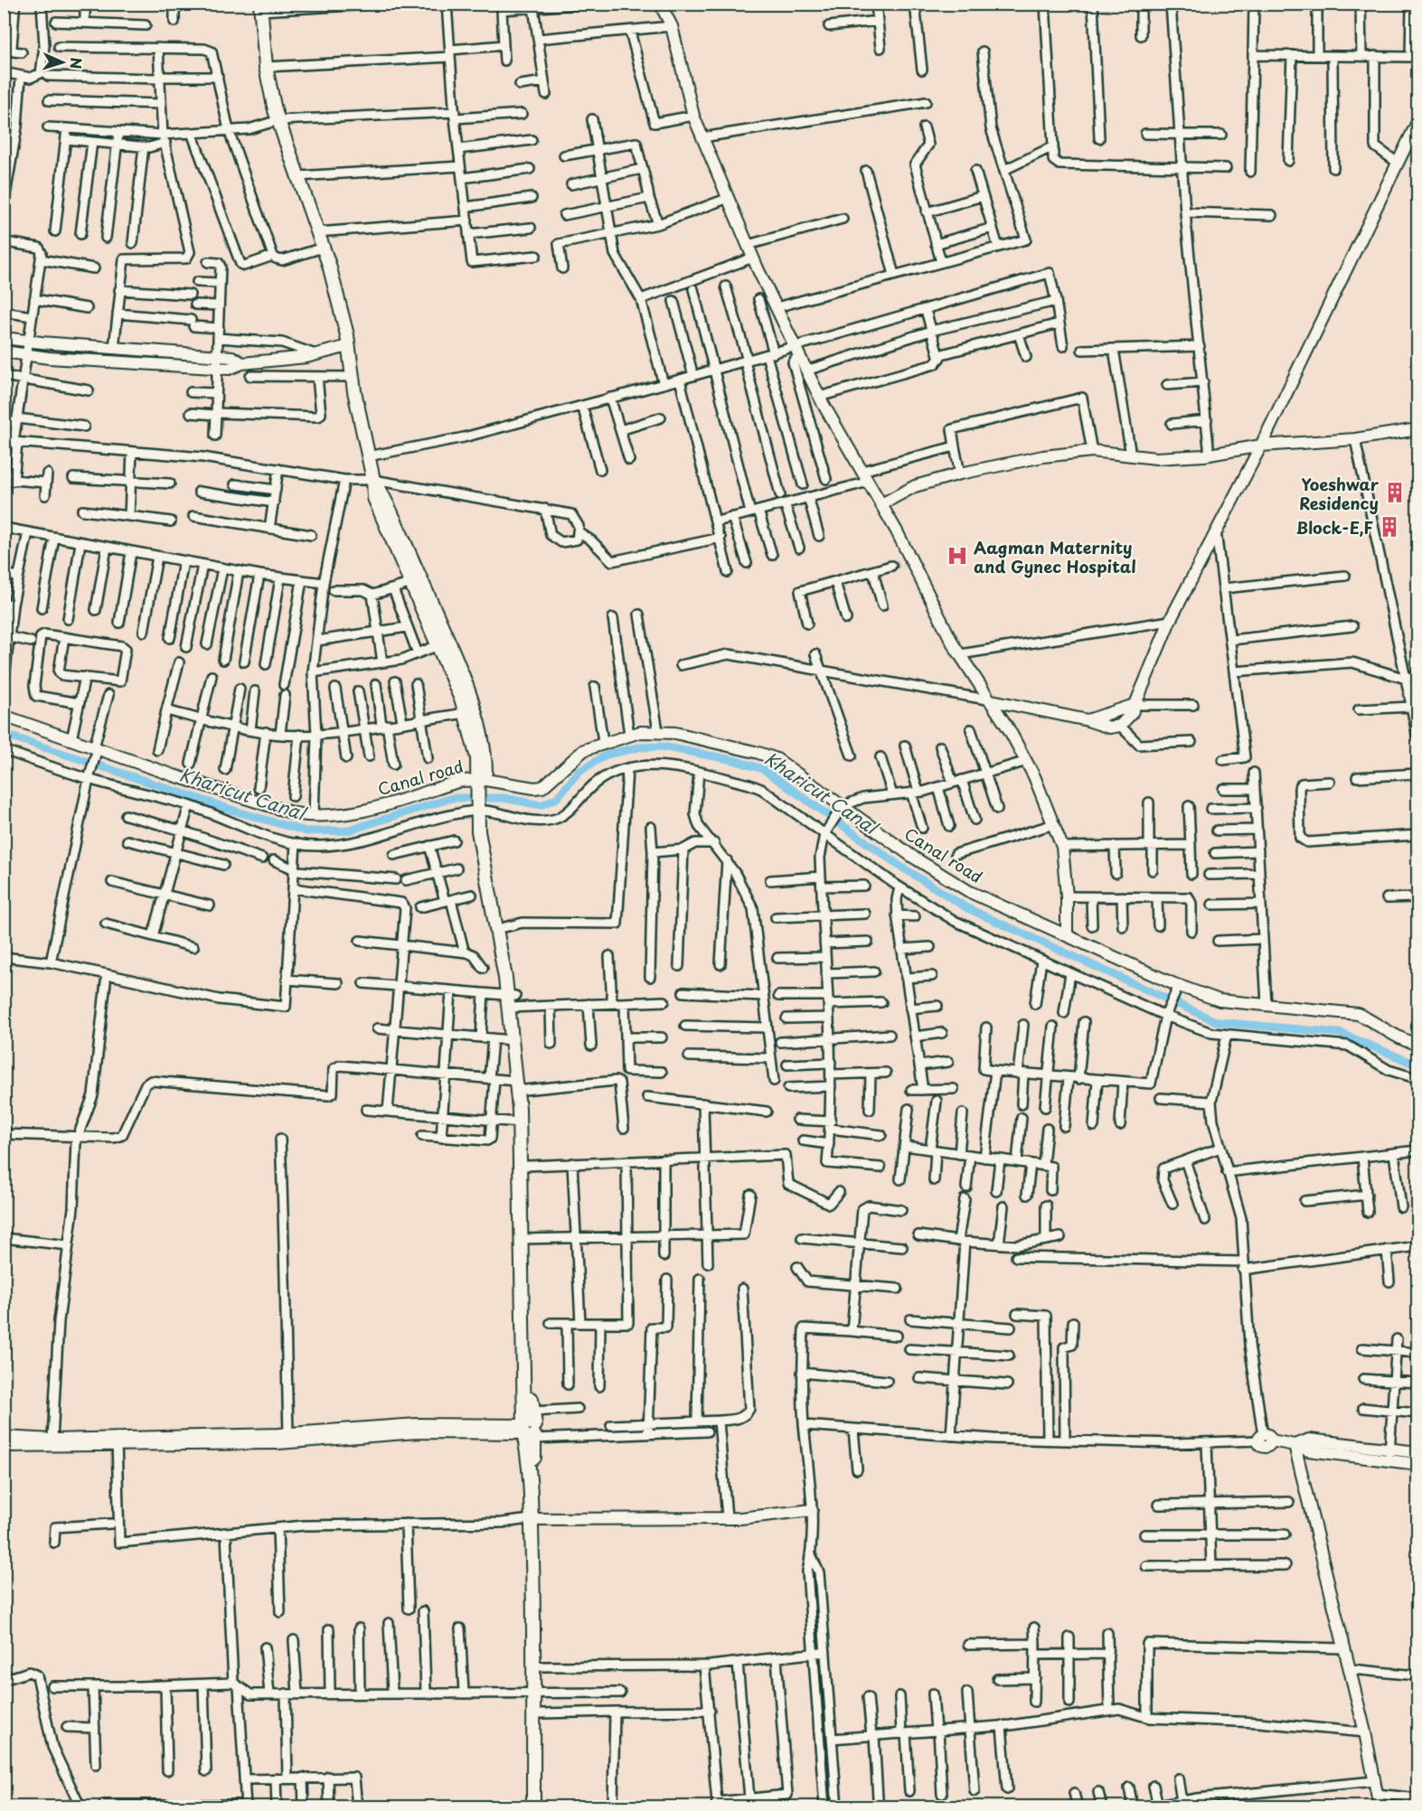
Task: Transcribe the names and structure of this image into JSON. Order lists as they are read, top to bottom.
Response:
{
  "streets": {
    "street": ["Canal road"]
  },
  "water": ["Kharicut Canal"],
  "places": {
    "building": ["Yoeshwar Residency", "Block-E,F"],
    "hospital": ["Aagman Maternity and Gynec Hospital"]
  },
  "north": "right"
}
